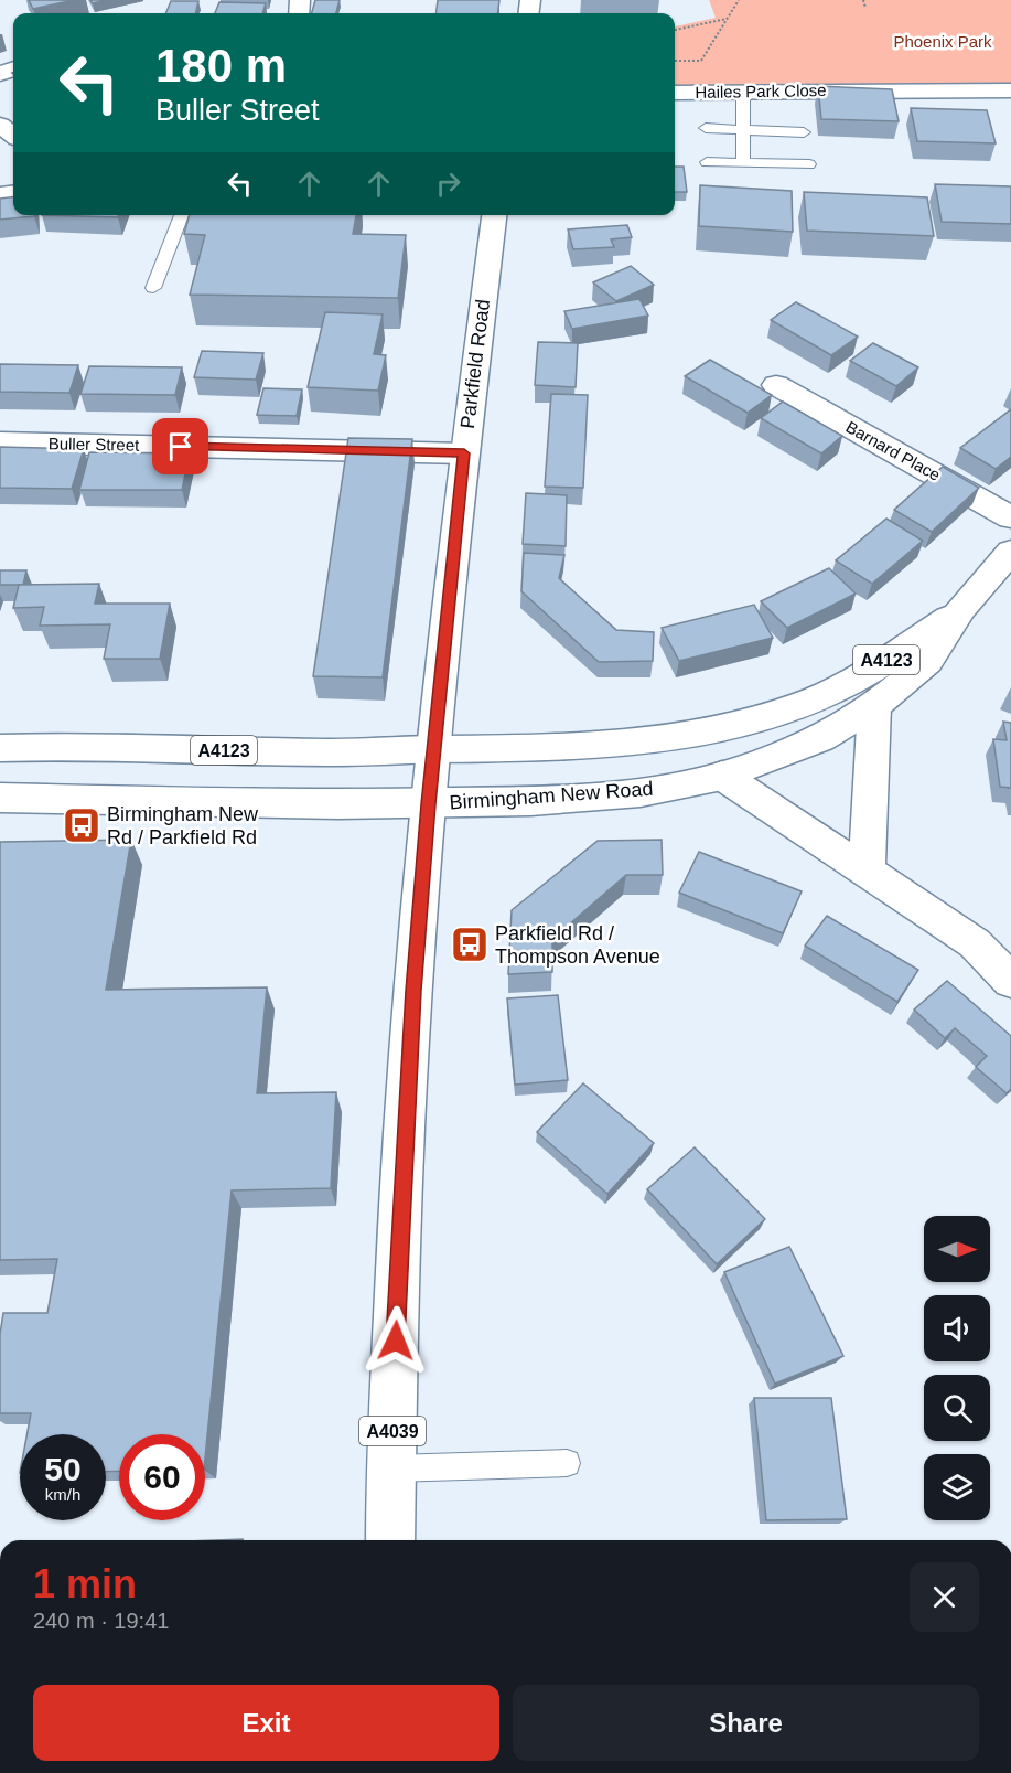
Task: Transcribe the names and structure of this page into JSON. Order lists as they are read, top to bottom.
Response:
{
  "streets": {
    "main road": [
      "Hailes Park Close",
      "Parkfield Road",
      "Buller Street",
      "Barnard Place",
      "A4123",
      "Birmingham New Road",
      "A4039"
    ]
  },
  "crossings": [
    ["Parkfield Road", "Buller Street"],
    ["Parkfield Road", "Birmingham New Road"]
  ],
  "parks": ["Phoenix Park"],
  "places": {
    "bus stop": ["Birmingham New Rd / Parkfield Rd", "Parkfield Rd / Thompson Avenue"]
  },
  "north": "right",
  "page": {
    "turn": ["180 m", "Buller Street"],
    "speed": "50 km/h",
    "limit": "60",
    "heading": ["1 min", "240 m · 19:41"],
    "buttons": ["Exit", "Share"]
  }
}
